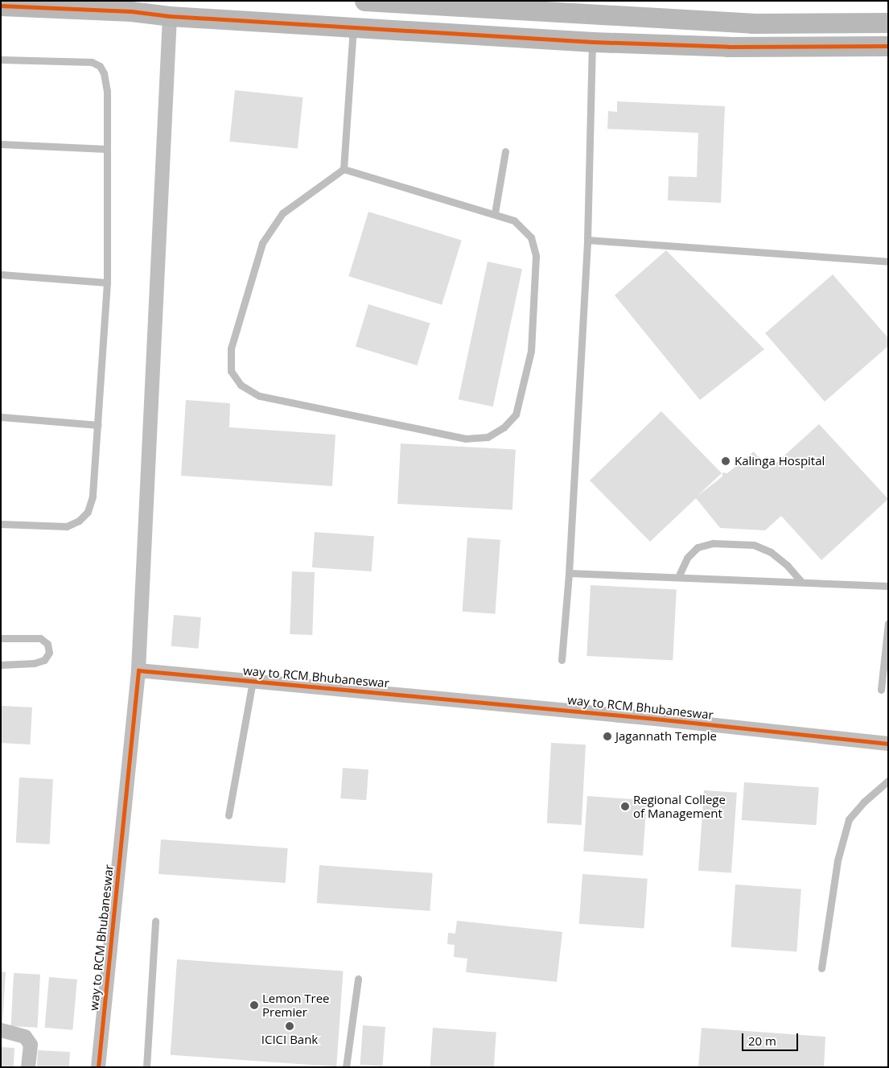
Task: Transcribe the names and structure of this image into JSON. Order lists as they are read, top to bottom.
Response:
{
  "streets": {
    "street": ["way to RCM Bhubaneswar"]
  },
  "places": [
    "Kalinga Hospital",
    "Jagannath Temple",
    "Regional College of Management",
    "Lemon Tree Premier",
    "ICICI Bank"
  ],
  "scale_bar": "20 m"
}
